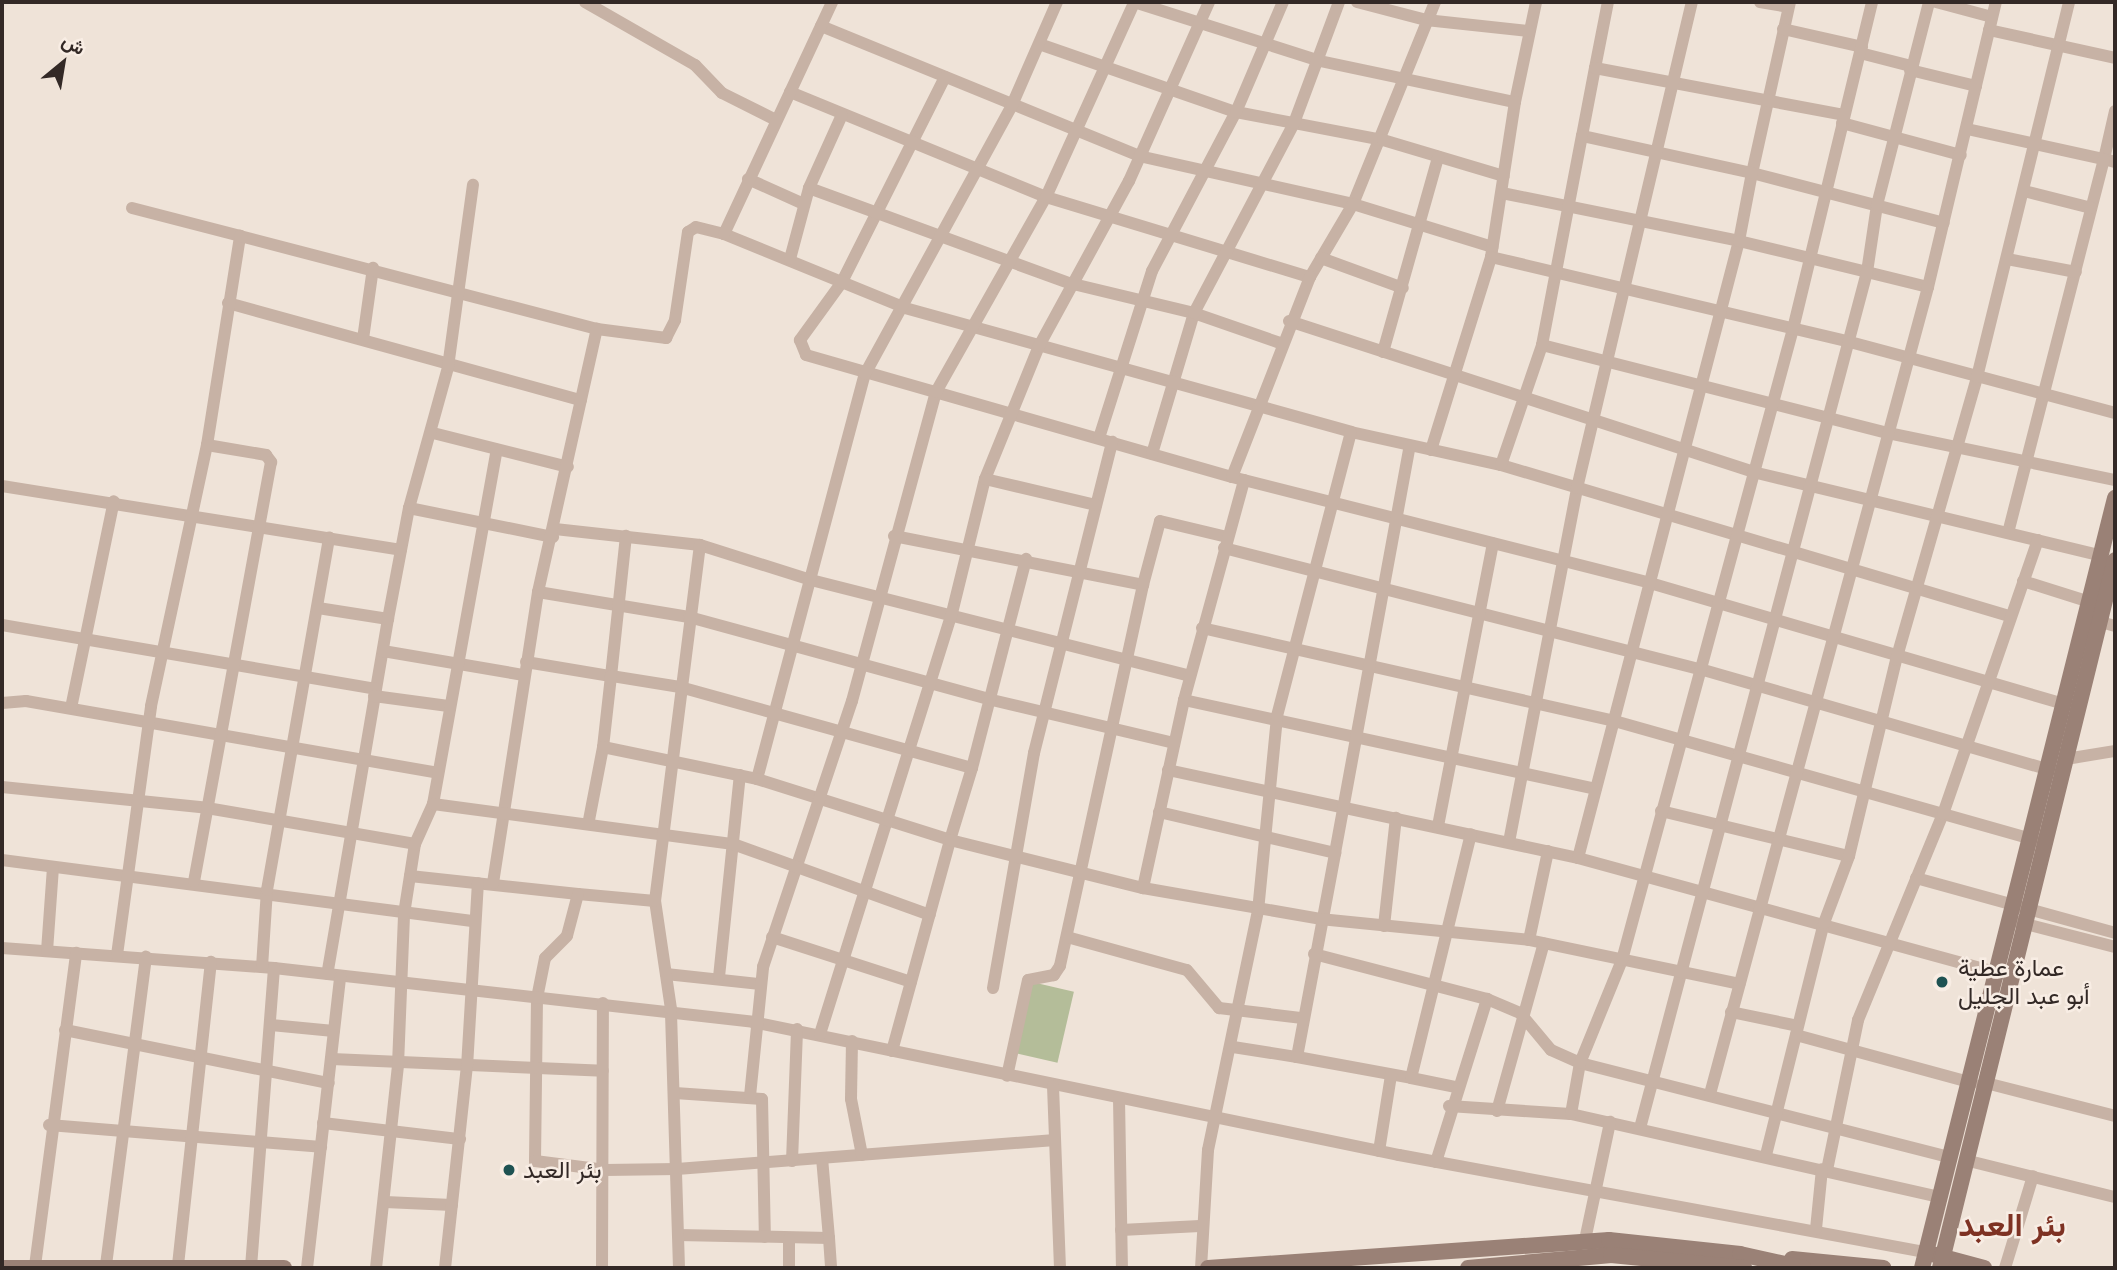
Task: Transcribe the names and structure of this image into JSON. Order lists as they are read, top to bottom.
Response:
{
  "districts": ["بئر العبد"],
  "places": ["عمارة عطية أبو عبد الجليل", "بئر العبد"],
  "north": "top right"
}
